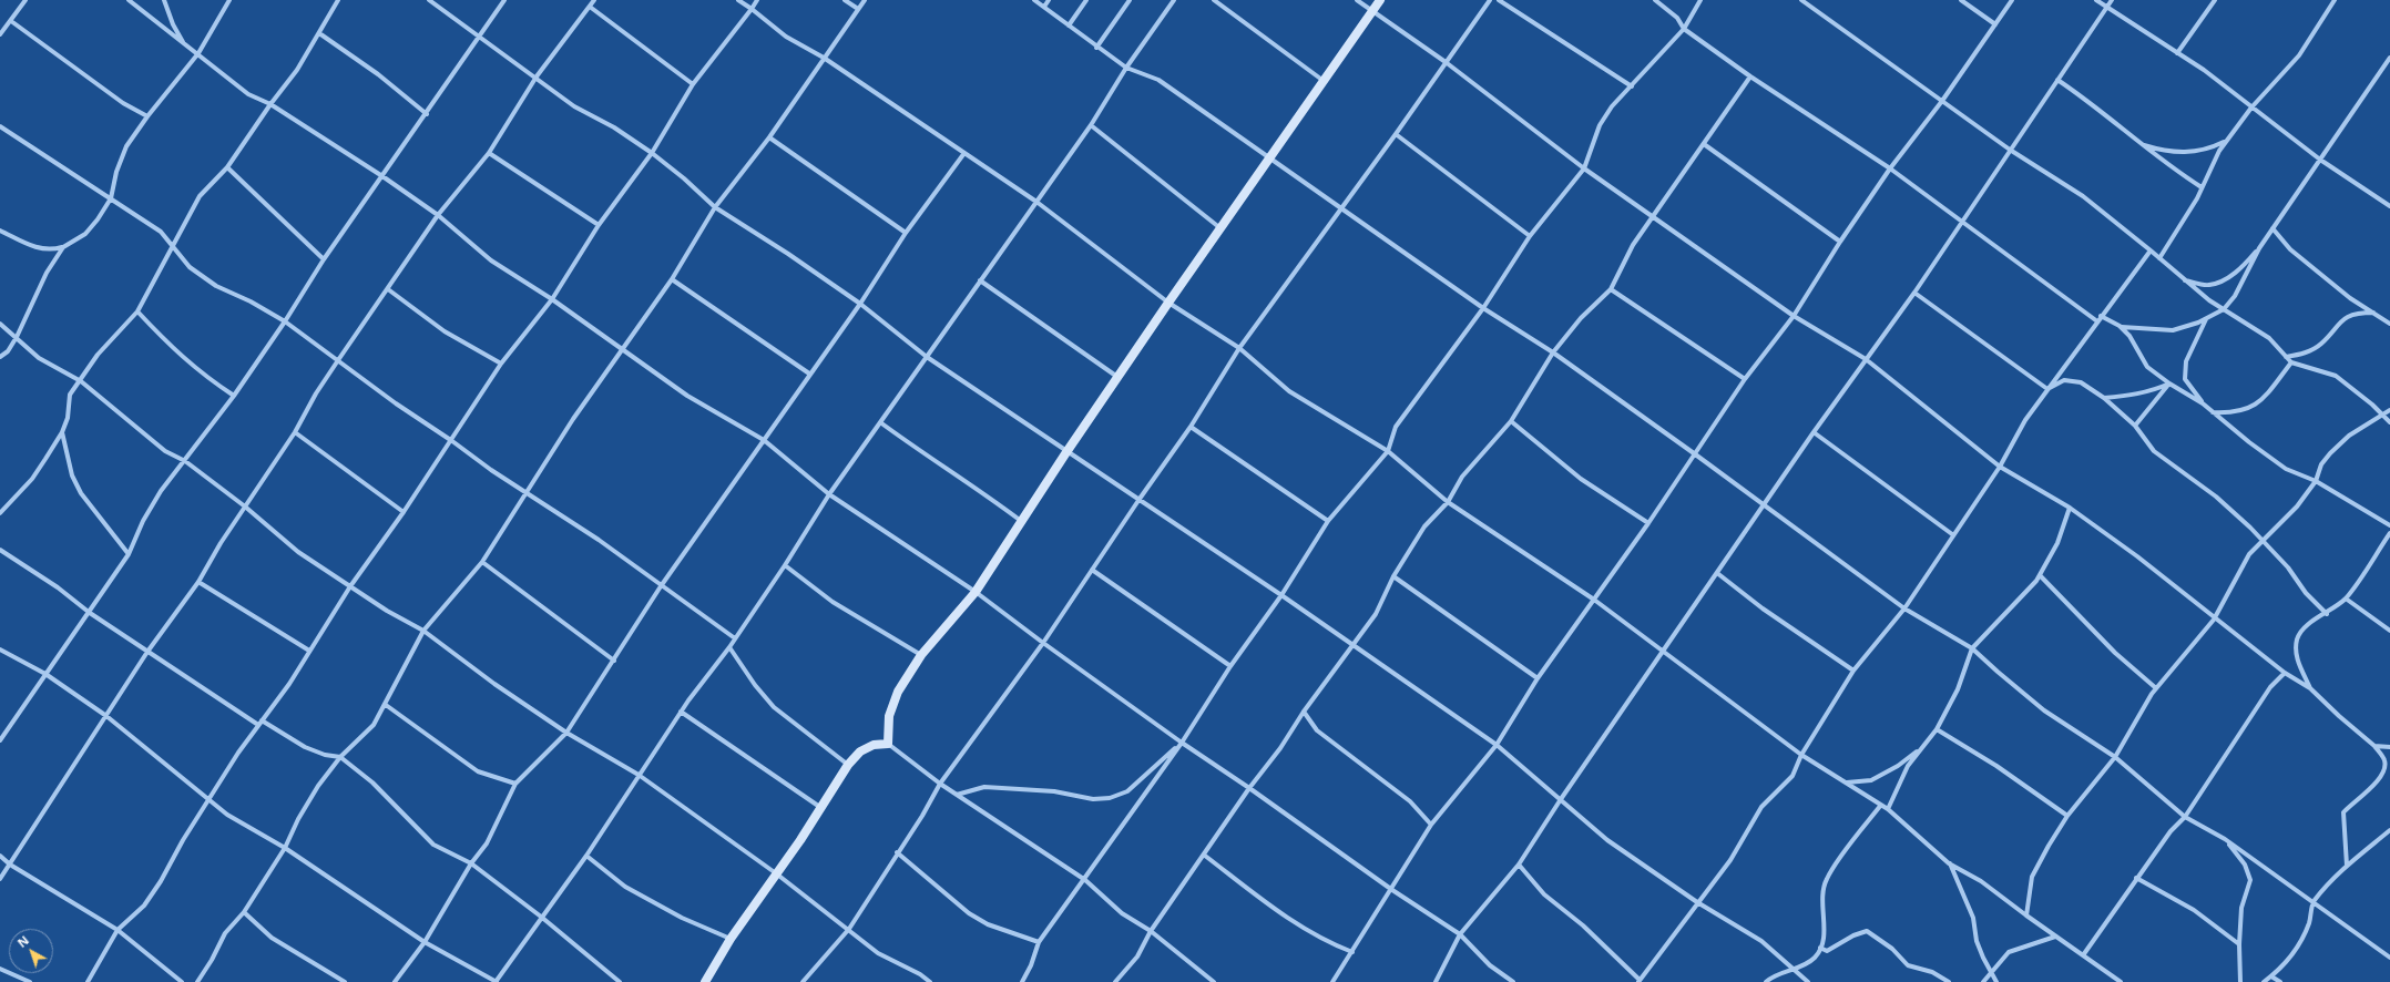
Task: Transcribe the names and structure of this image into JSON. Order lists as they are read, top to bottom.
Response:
{
  "north": "top left"
}
